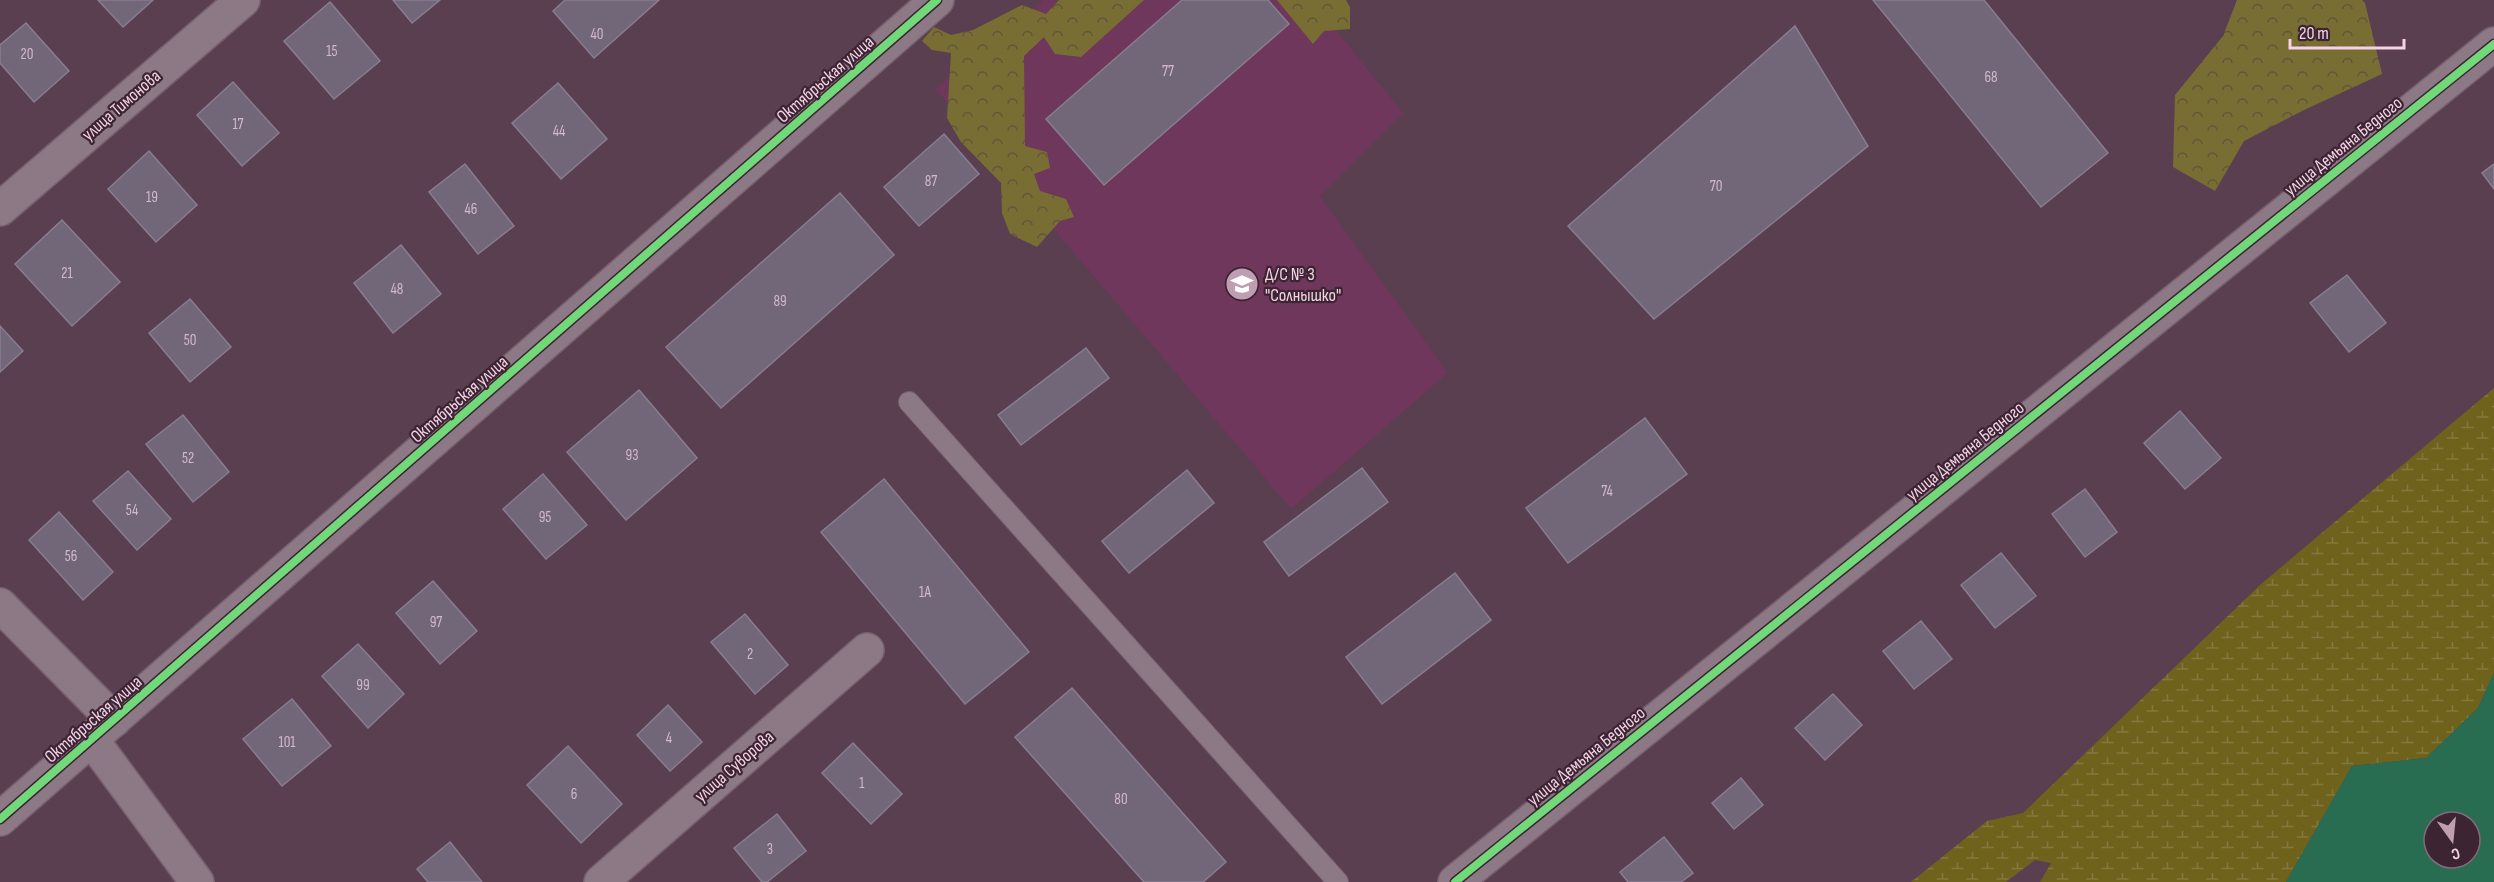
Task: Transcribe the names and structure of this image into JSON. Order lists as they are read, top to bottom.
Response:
{
  "streets": {
    "street": [
      "Октябрьская улица",
      "улица Тимонова",
      "улица Демьяна Бедного",
      "улица Суворова"
    ]
  },
  "places": {
    "school or university": ["Д/С № 3 \"Солнышко\""]
  },
  "house_numbers": [
    "40",
    "15",
    "20",
    "77",
    "68",
    "17",
    "44",
    "87",
    "70",
    "19",
    "46",
    "21",
    "48",
    "89",
    "50",
    "93",
    "52",
    "74",
    "54",
    "95",
    "56",
    "1А",
    "97",
    "2",
    "99",
    "4",
    "101",
    "1",
    "6",
    "80",
    "3"
  ],
  "scale_bar": "20 m",
  "north": "bottom"
}
